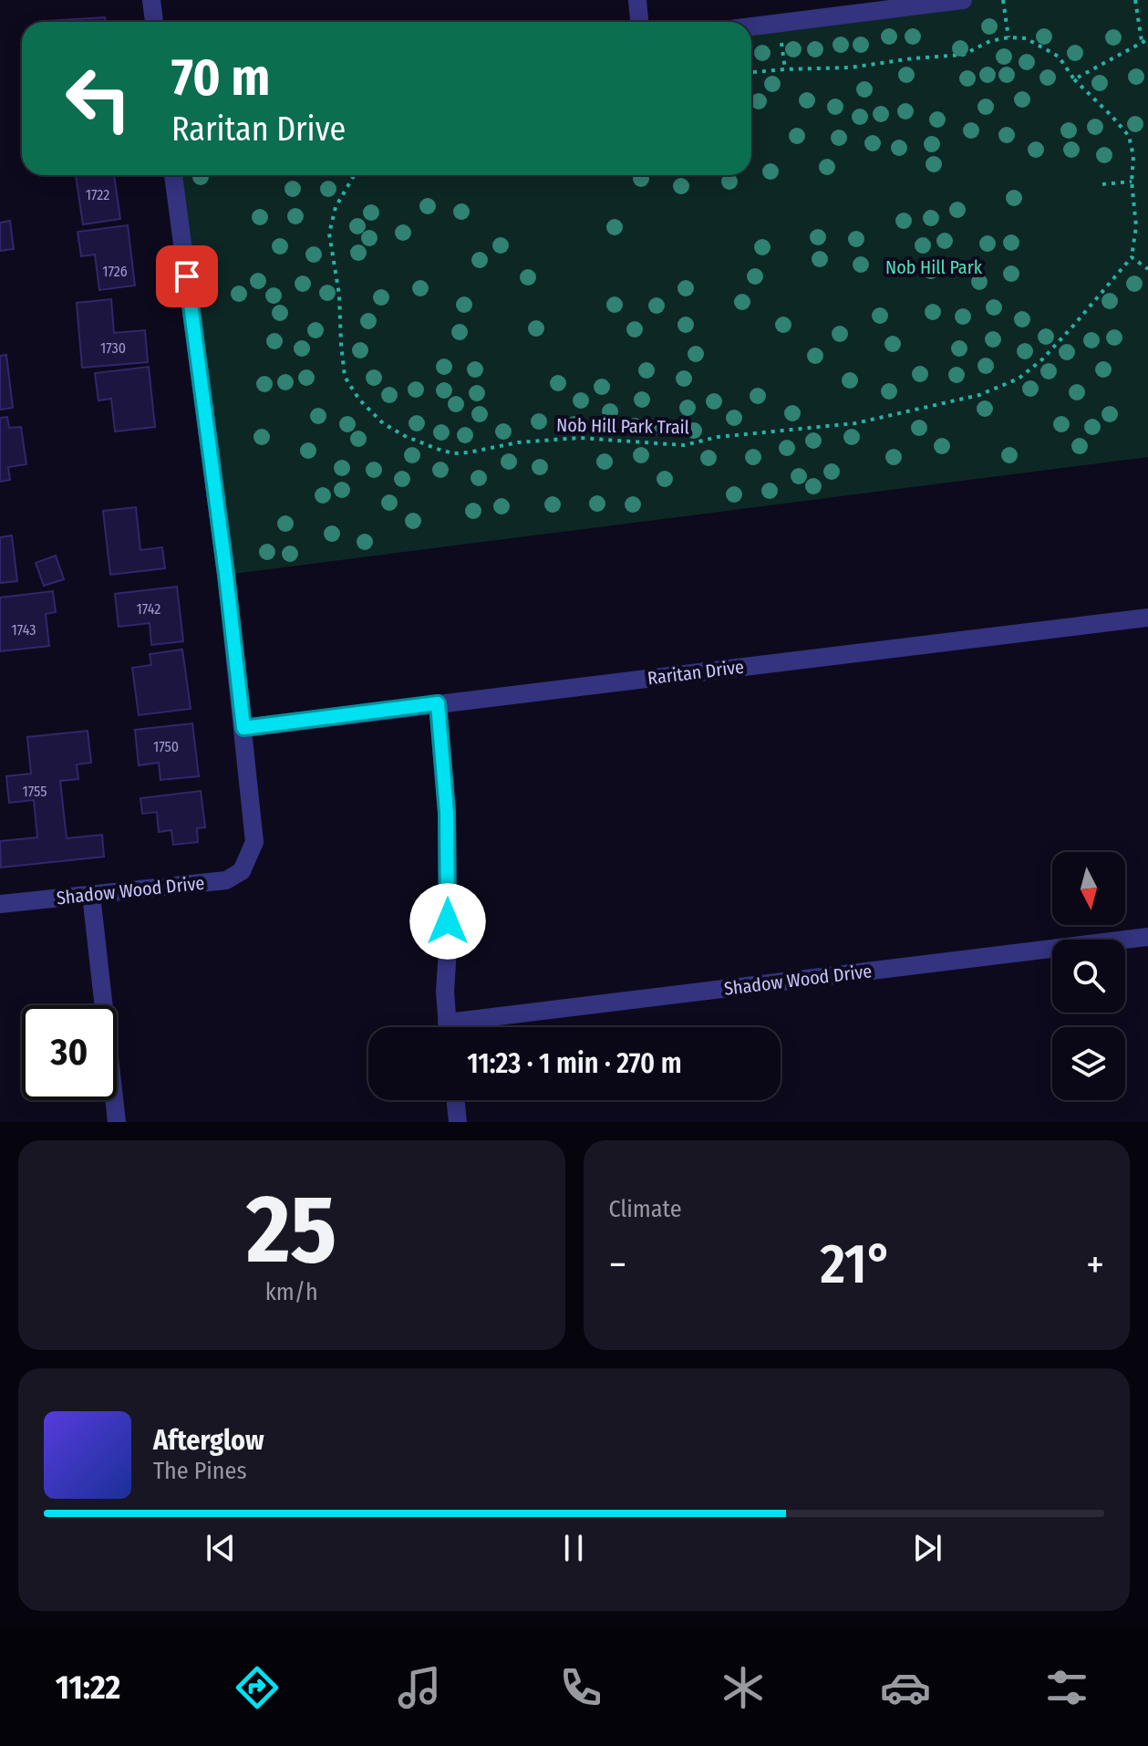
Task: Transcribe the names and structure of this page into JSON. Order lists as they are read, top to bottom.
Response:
{
  "streets": {
    "street": ["Raritan Drive", "Shadow Wood Drive"],
    "path": ["Nob Hill Park Trail"]
  },
  "crossings": [
    ["Raritan Drive", "Shadow Wood Drive"]
  ],
  "parks": ["Nob Hill Park"],
  "house_numbers": [
    "1722",
    "1726",
    "1730",
    "1742",
    "1743",
    "1750",
    "1755"
  ],
  "north": "bottom",
  "page": {
    "turn": ["70 m", "Raritan Drive"],
    "limit": "30",
    "trip": "11:23 · 1 min · 270 m",
    "tile": [
      ["25", "km/h"],
      "Climate"
    ],
    "heat": ["−", "21°", "+"],
    "song": ["Afterglow", "The Pines"],
    "tabs": "11:22"
  }
}
